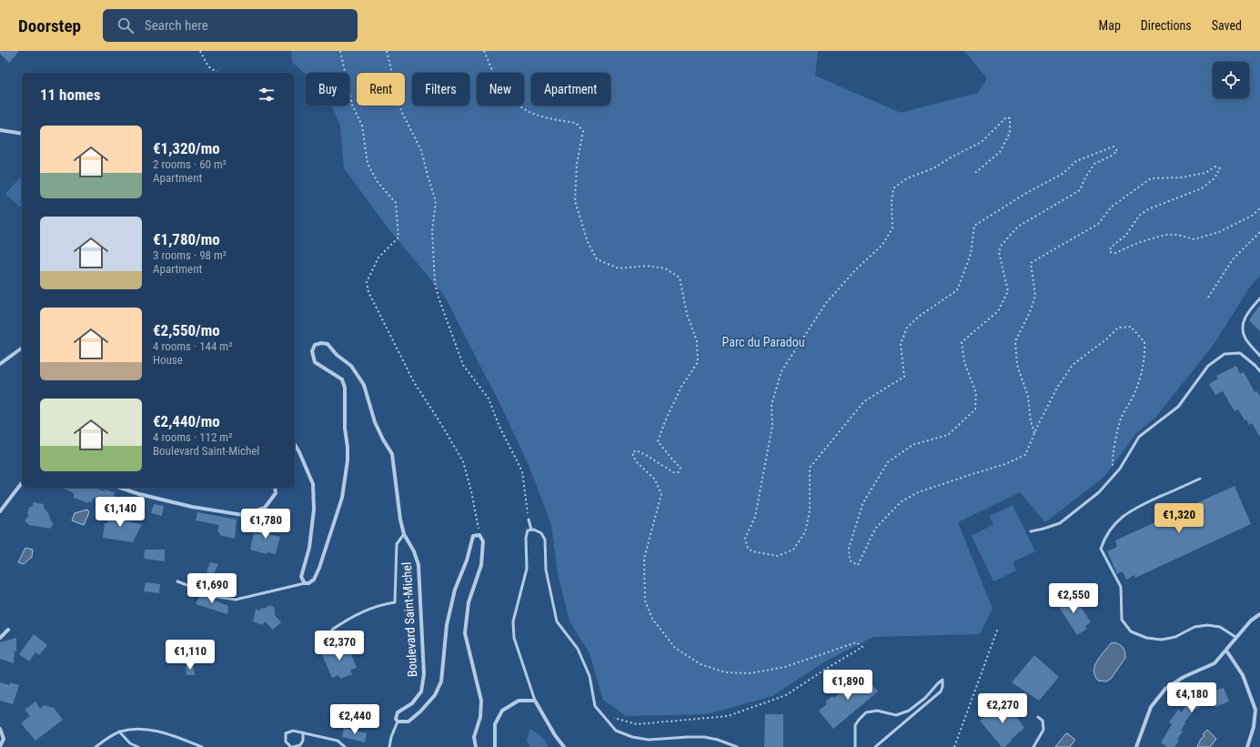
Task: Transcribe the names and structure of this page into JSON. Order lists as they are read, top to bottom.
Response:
{
  "streets": {
    "street": ["Boulevard Saint-Michel"]
  },
  "parks": ["Parc du Paradou"],
  "page": {
    "header": "Doorstep",
    "search": "Search here",
    "nav": ["Map", "Directions", "Saved"],
    "chip": [
      "Buy",
      "Rent",
      "Filters",
      "New",
      "Apartment"
    ],
    "heading": "11 homes",
    "list": [
      {
        "name": "€1,320/mo",
        "note": "2 rooms · 60 m² · Apartment"
      },
      {
        "name": "€1,780/mo",
        "note": "3 rooms · 98 m² · Apartment"
      },
      {
        "name": "€2,550/mo",
        "note": "4 rooms · 144 m² · House"
      },
      {
        "name": "€2,440/mo",
        "note": "4 rooms · 112 m² · Boulevard Saint-Michel"
      }
    ],
    "price": [
      "€1,140",
      "€1,320",
      "€1,780",
      "€1,690",
      "€2,550",
      "€2,370",
      "€1,110",
      "€1,890",
      "€4,180",
      "€2,270",
      "€2,440"
    ]
  }
}
